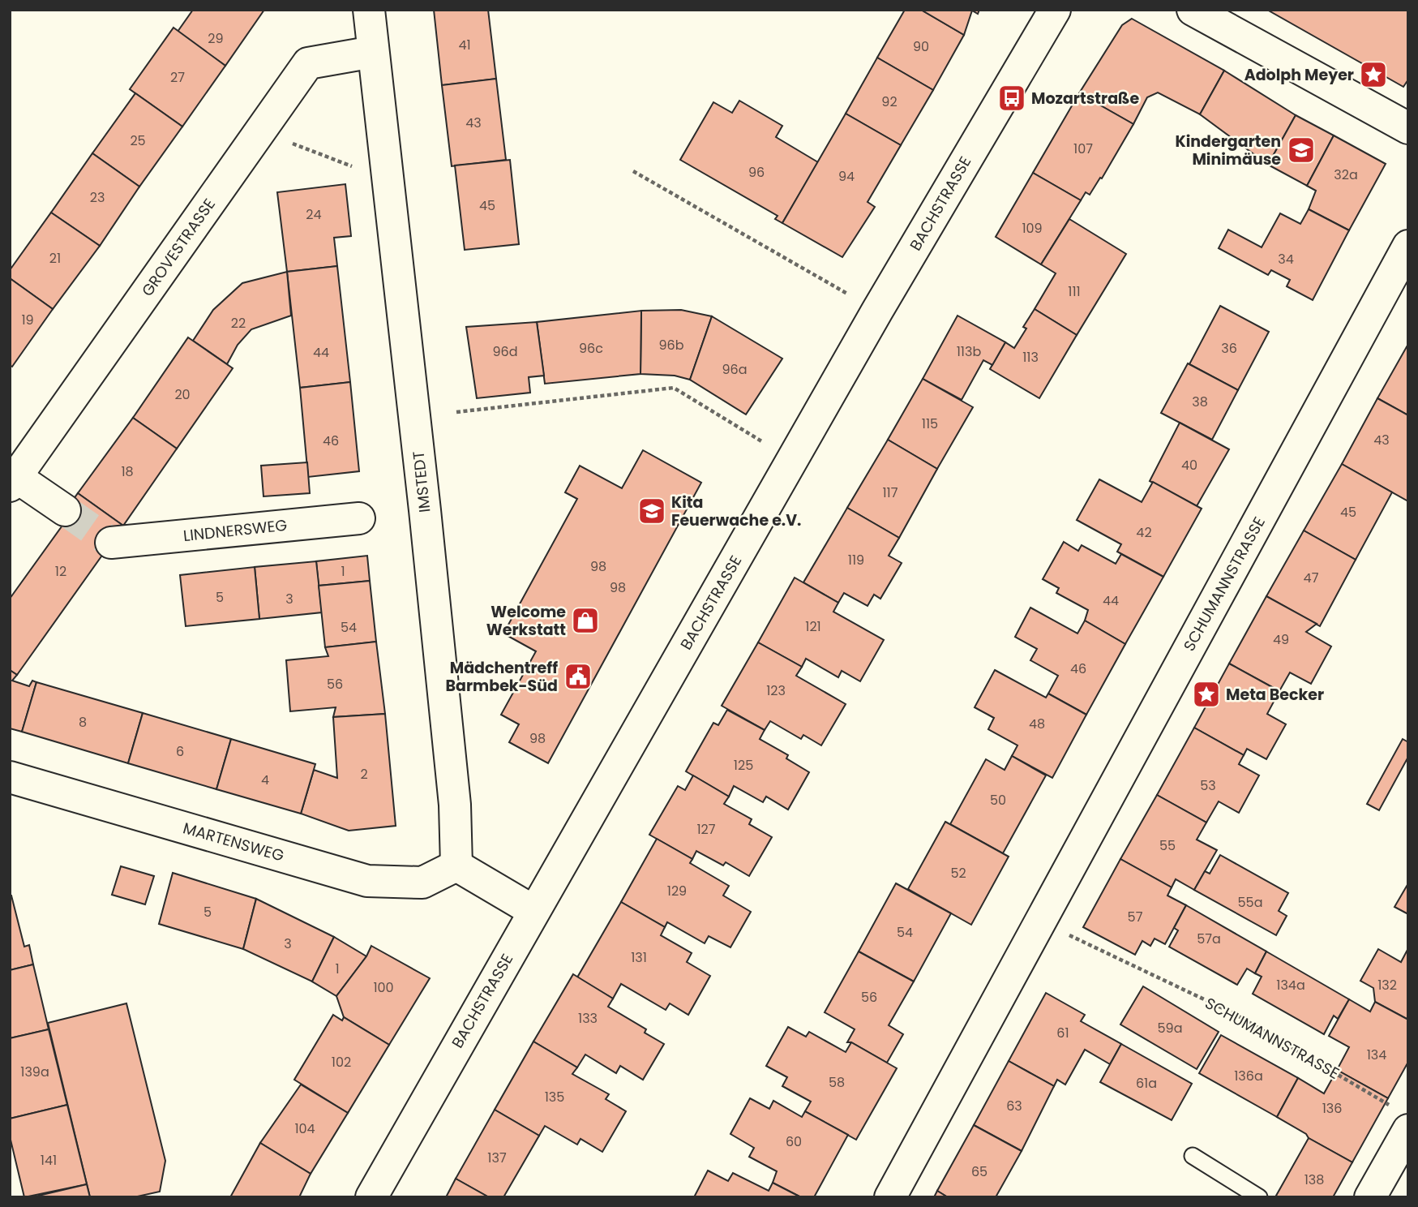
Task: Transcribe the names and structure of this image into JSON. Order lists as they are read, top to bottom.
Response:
{
  "streets": {
    "street": [
      "BACHSTRASSE",
      "GROVESTRASSE",
      "IMSTEDT",
      "LINDNERSWEG",
      "SCHUMANNSTRASSE",
      "MARTENSWEG"
    ]
  },
  "crossings": [
    ["GROVESTRASSE", "IMSTEDT"],
    ["IMSTEDT", "MARTENSWEG"]
  ],
  "places": {
    "place": ["Adolph Meyer", "Meta Becker"],
    "bus stop": ["Mozartstraße"],
    "school or university": ["Kindergarten Minimäuse", "Kita Feuerwache e.V."],
    "shop": ["Welcome Werkstatt"],
    "public building": ["Mädchentreff Barmbek-Süd"]
  },
  "house_numbers": [
    "29",
    "41",
    "90",
    "27",
    "92",
    "43",
    "25",
    "107",
    "96",
    "32a",
    "94",
    "23",
    "45",
    "24",
    "109",
    "21",
    "34",
    "111",
    "19",
    "22",
    "96b",
    "96c",
    "36",
    "96d",
    "113b",
    "44",
    "113",
    "96a",
    "20",
    "38",
    "115",
    "43",
    "46",
    "40",
    "18",
    "117",
    "45",
    "42",
    "119",
    "98",
    "12",
    "1",
    "47",
    "98",
    "5",
    "3",
    "44",
    "121",
    "54",
    "49",
    "46",
    "56",
    "123",
    "8",
    "48",
    "98",
    "6",
    "125",
    "2",
    "4",
    "53",
    "50",
    "127",
    "55",
    "52",
    "129",
    "55a",
    "5",
    "57",
    "54",
    "57a",
    "3",
    "131",
    "1",
    "134a",
    "132",
    "100",
    "56",
    "133",
    "59a",
    "61",
    "134",
    "102",
    "139a",
    "136a",
    "58",
    "61a",
    "135",
    "63",
    "136",
    "104",
    "60",
    "137",
    "141",
    "65",
    "138"
  ]
}
